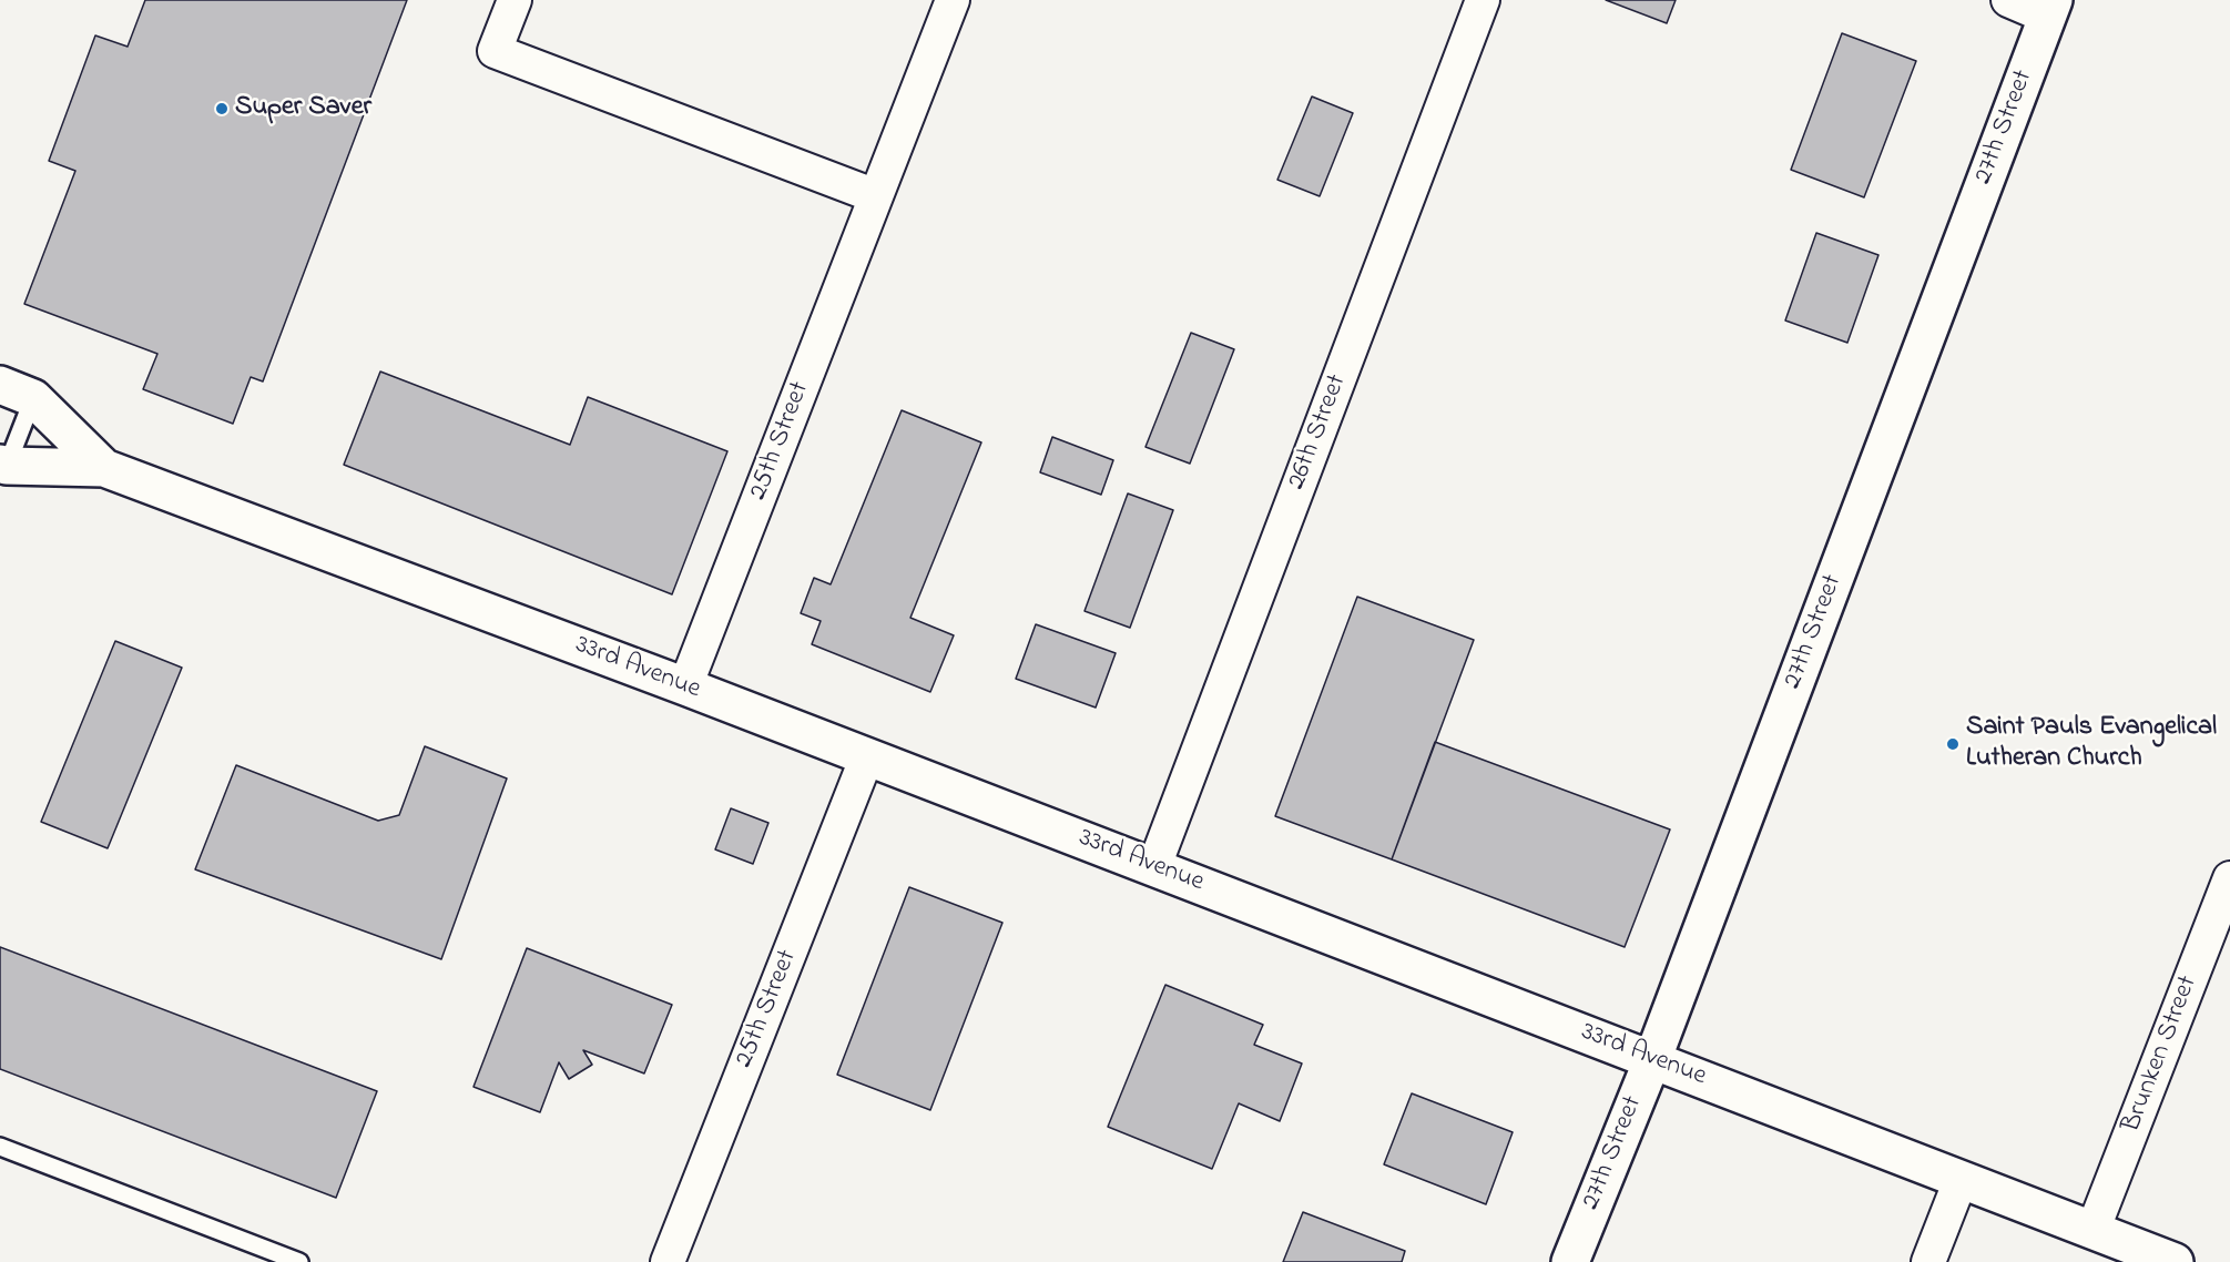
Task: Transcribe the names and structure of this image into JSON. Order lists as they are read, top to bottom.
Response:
{
  "streets": {
    "main road": ["27th Street", "33rd Avenue"],
    "street": ["26th Street", "25th Street", "Brunken Street"]
  },
  "crossings": [
    ["27th Street", "33rd Avenue"],
    ["26th Street", "33rd Avenue"],
    ["25th Street", "33rd Avenue"],
    ["33rd Avenue", "Brunken Street"]
  ],
  "places": ["Super Saver", "Saint Pauls Evangelical Lutheran Church"]
}
